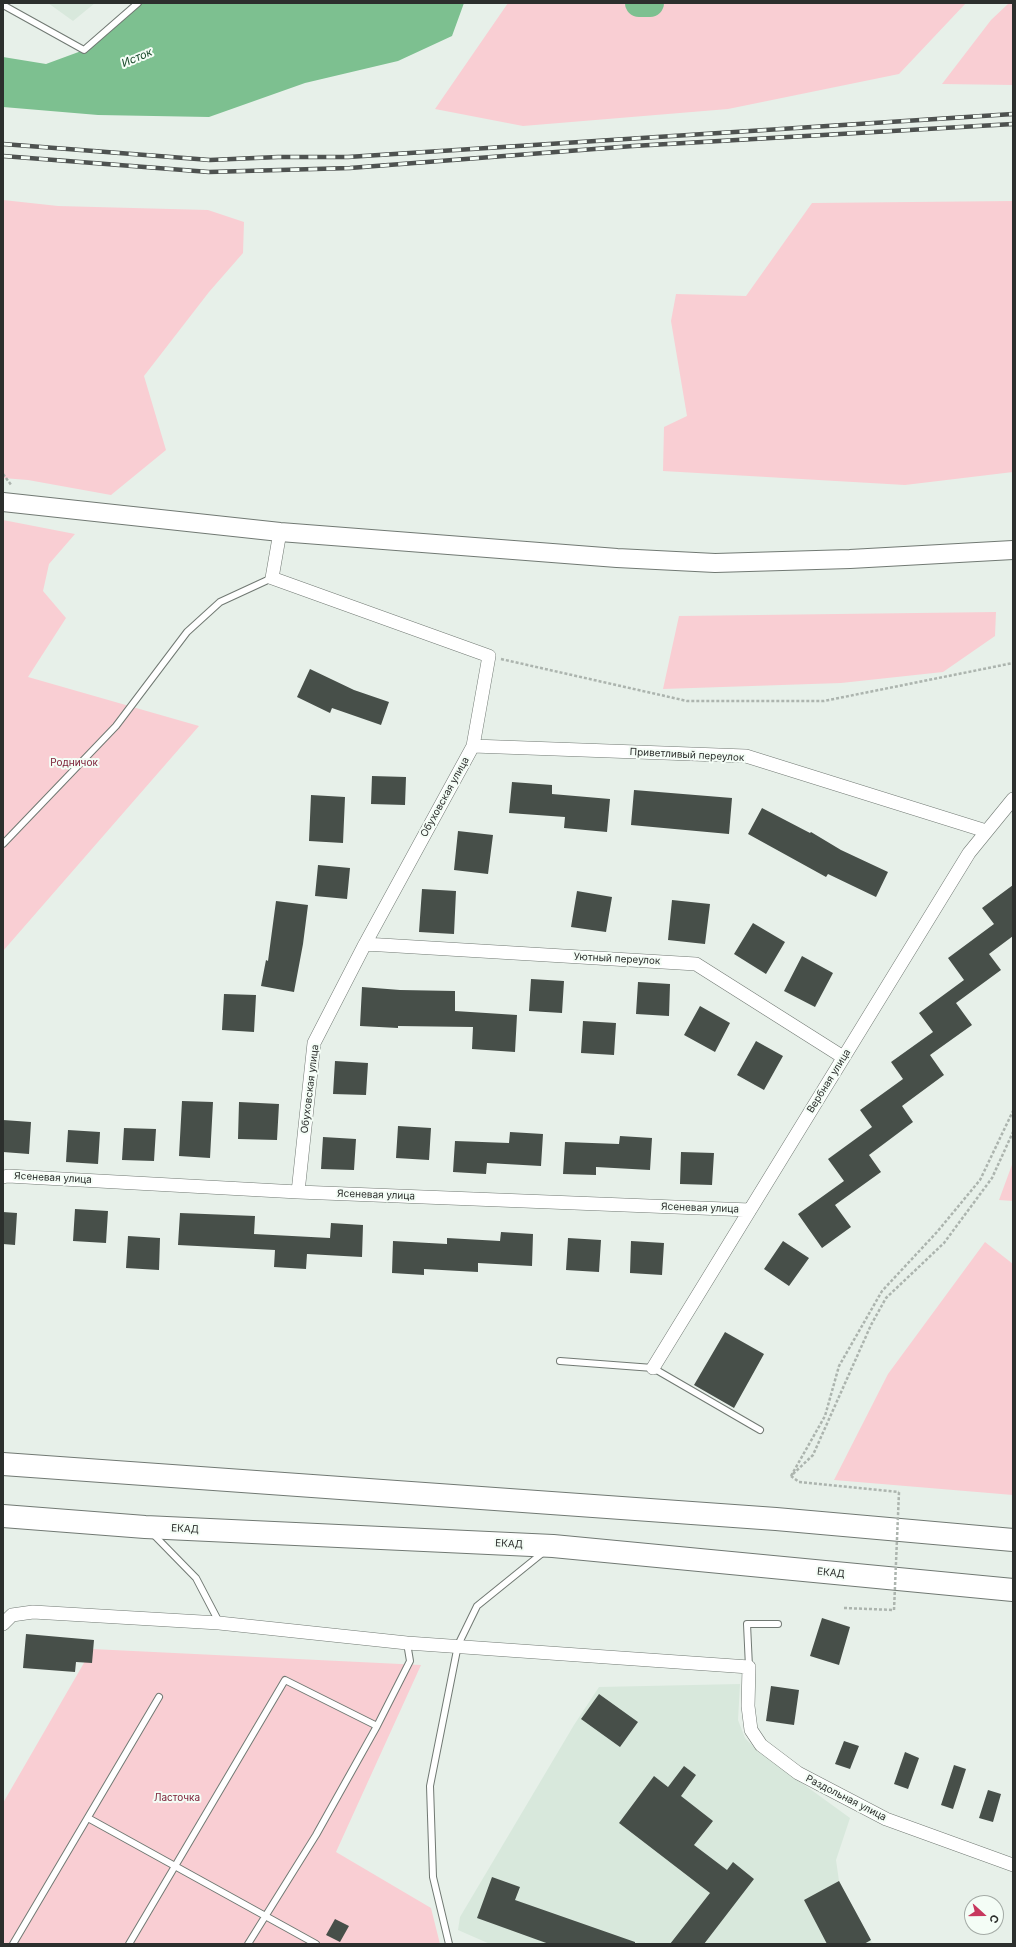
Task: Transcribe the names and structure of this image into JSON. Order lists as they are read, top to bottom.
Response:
{
  "streets": {
    "highway": ["ЕКАД"],
    "street": [
      "Приветливый переулок",
      "Обуховская улица",
      "Уютный переулок",
      "Вербная улица",
      "Ясеневая улица",
      "Раздольная улица"
    ]
  },
  "crossings": [
    ["Приветливый переулок", "Обуховская улица"],
    ["Приветливый переулок", "Вербная улица"],
    ["Обуховская улица", "Уютный переулок"],
    ["Обуховская улица", "Ясеневая улица"],
    ["Уютный переулок", "Вербная улица"],
    ["Вербная улица", "Ясеневая улица"]
  ],
  "water": ["Исток"],
  "parks": ["Родничок", "Ласточка"],
  "north": "right"
}
